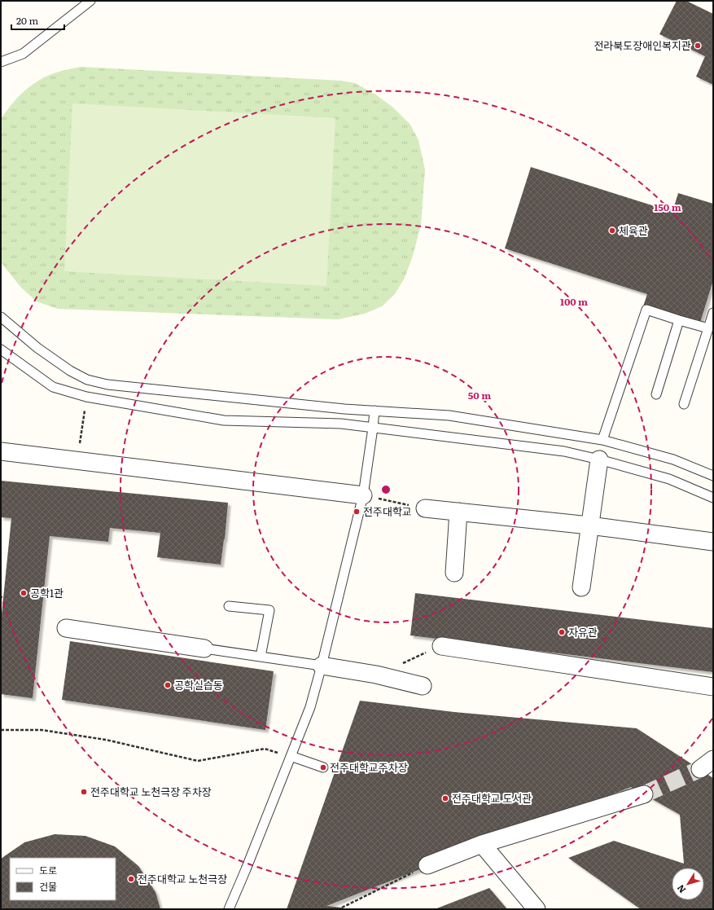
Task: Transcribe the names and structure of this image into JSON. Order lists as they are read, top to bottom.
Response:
{
  "places": [
    "전라북도장애인복지관",
    "체육관",
    "전주대학교",
    "공학1관",
    "자유관",
    "공학실습동",
    "전주대학교주차장",
    "전주대학교 노천극장 주차장",
    "전주대학교 도서관",
    "전주대학교 노천극장"
  ],
  "legend": ["도로", "건물"],
  "scale_bar": "20 m",
  "north": "bottom left",
  "rings": ["150 m", "100 m", "50 m"]
}
